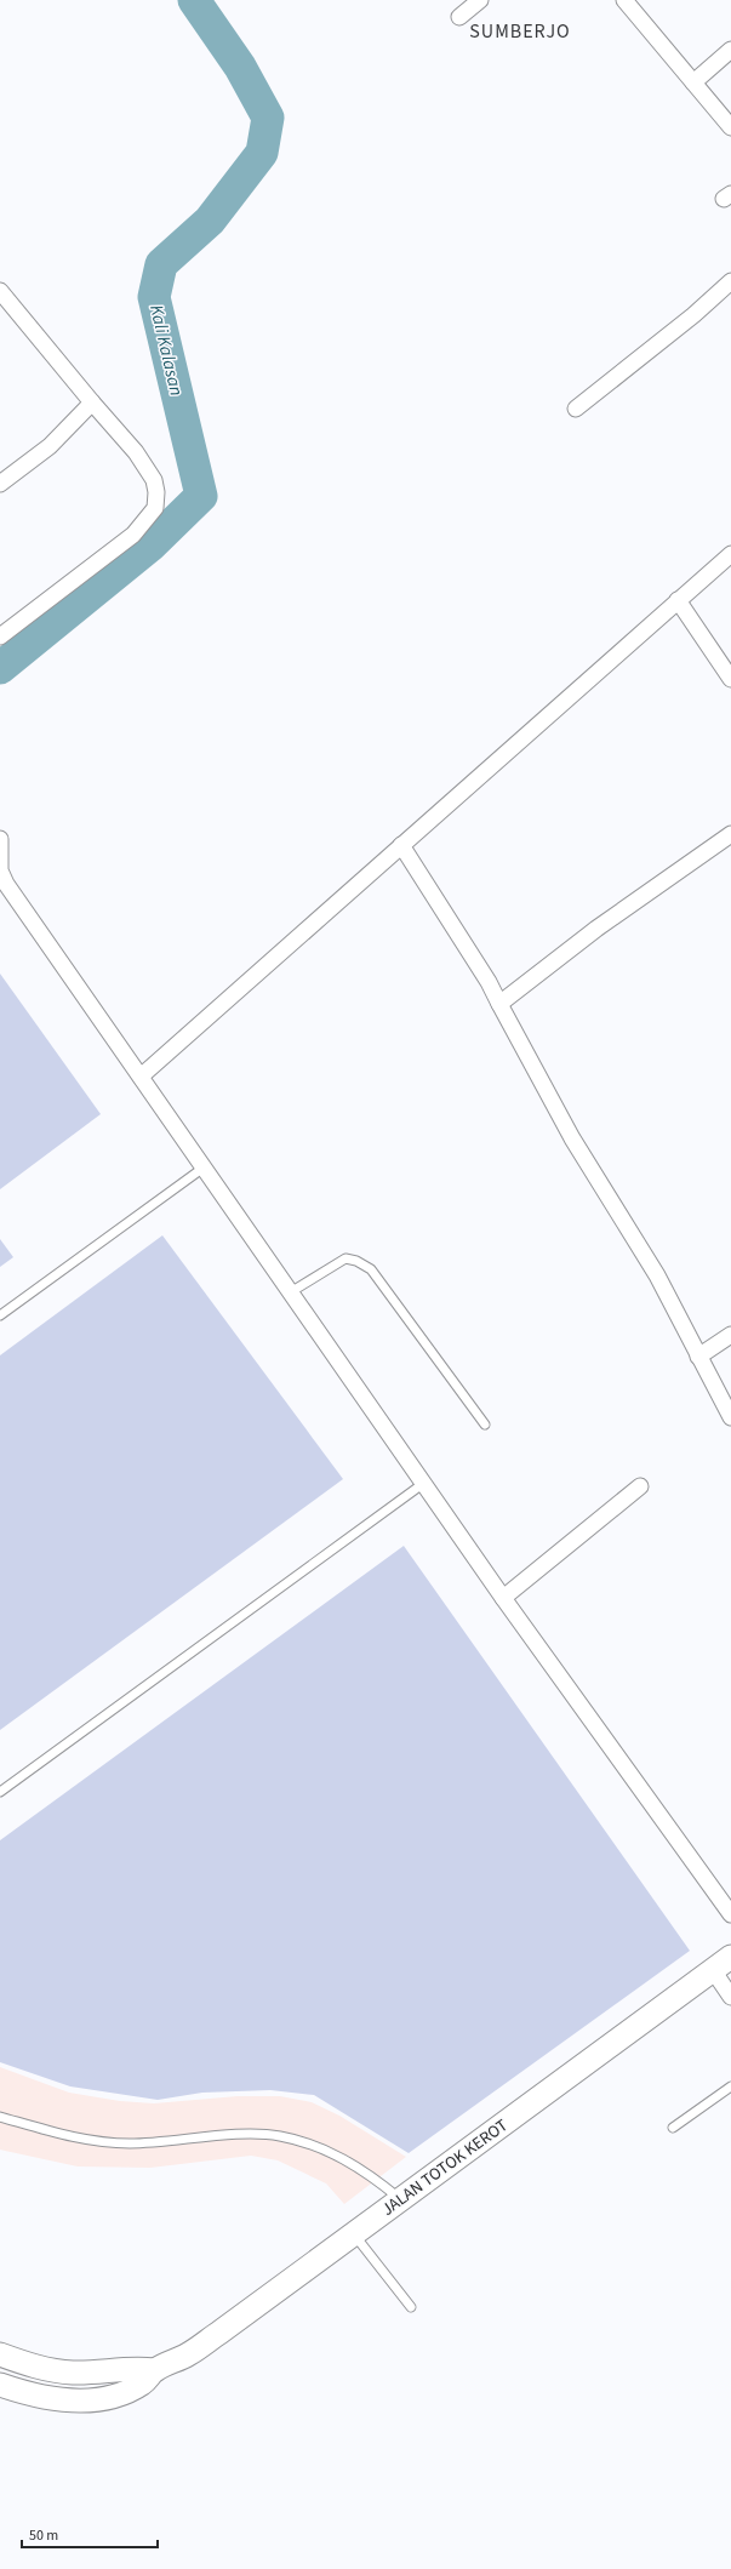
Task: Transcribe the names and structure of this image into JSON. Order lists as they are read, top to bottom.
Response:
{
  "streets": {
    "main road": ["JALAN TOTOK KEROT"]
  },
  "districts": ["SUMBERJO"],
  "water": ["Kali Kalasan"],
  "scale_bar": "50 m"
}
